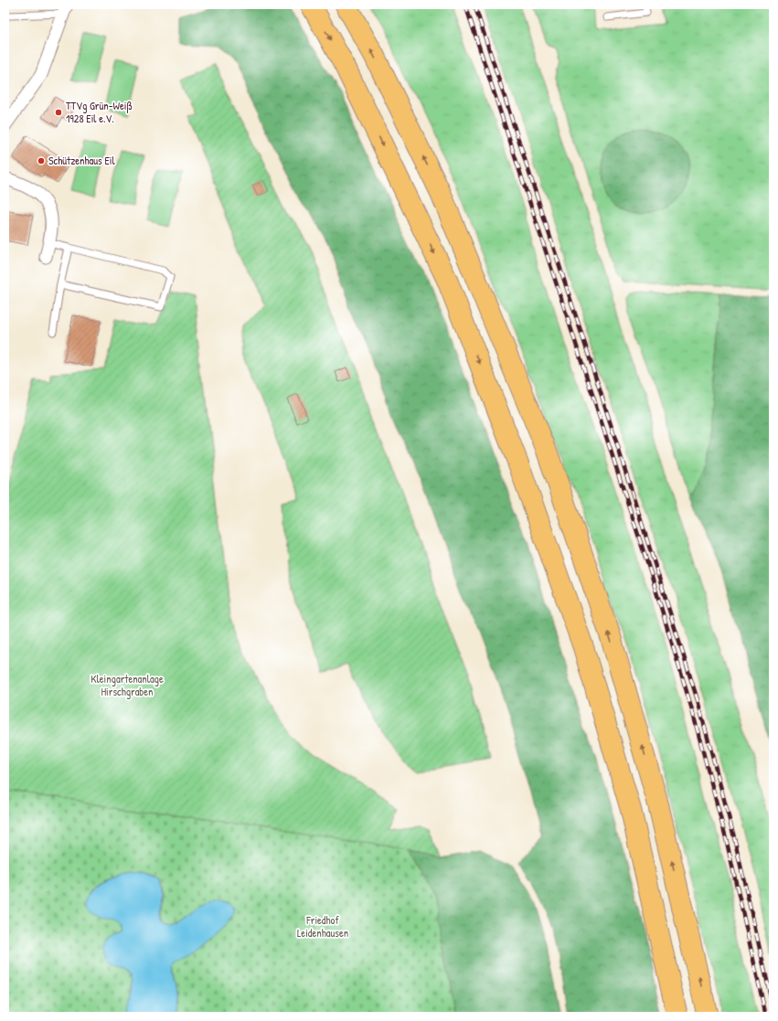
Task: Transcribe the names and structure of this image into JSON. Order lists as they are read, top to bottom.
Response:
{
  "parks": ["Kleingartenanlage Hirschgraben", "Friedhof Leidenhausen"],
  "places": ["TTVg Grün-Weiß 1928 Eil e.V.", "Schützenhaus Eil"]
}
